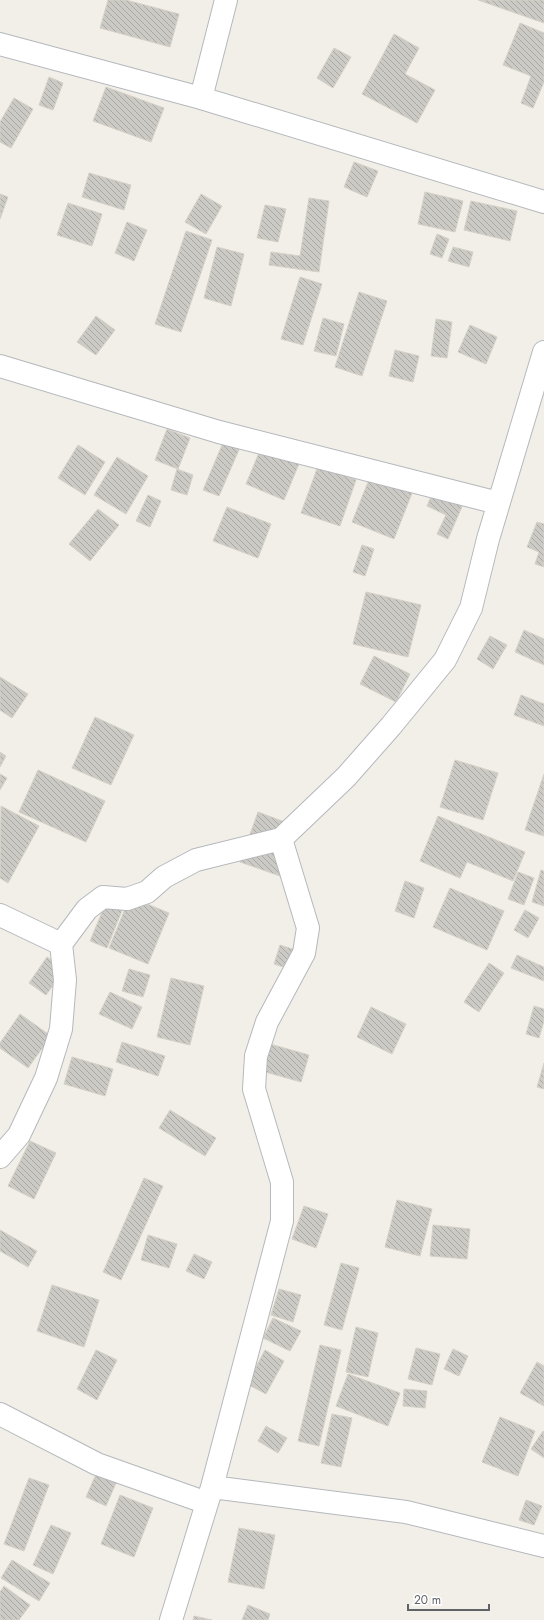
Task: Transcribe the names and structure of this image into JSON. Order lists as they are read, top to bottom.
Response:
{
  "scale_bar": "20 m"
}
